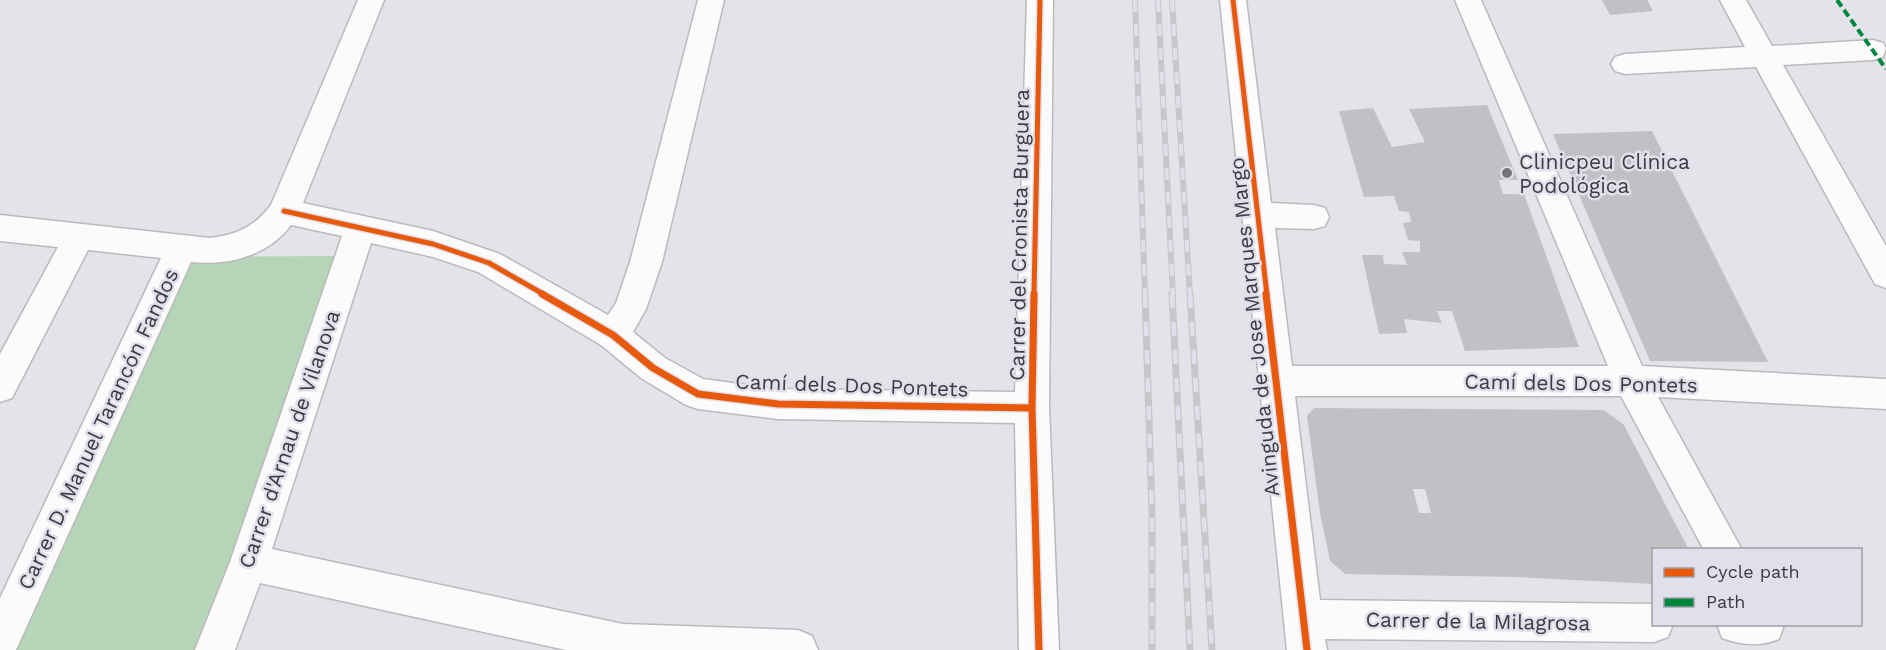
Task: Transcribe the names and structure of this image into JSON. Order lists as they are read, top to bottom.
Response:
{
  "streets": {
    "street": [
      "Carrer del Cronista Burguera",
      "Avinguda de Jose Marques Margo",
      "Camí dels Dos Pontets",
      "Carrer D. Manuel Tarancón Fandos",
      "Carrer d'Arnau de Vilanova",
      "Carrer de la Milagrosa"
    ]
  },
  "crossings": [
    ["Carrer del Cronista Burguera", "Camí dels Dos Pontets"],
    ["Avinguda de Jose Marques Margo", "Camí dels Dos Pontets"],
    ["Avinguda de Jose Marques Margo", "Carrer de la Milagrosa"],
    ["Camí dels Dos Pontets", "Carrer d'Arnau de Vilanova"]
  ],
  "places": ["Clinicpeu Clínica Podológica"],
  "legend": ["Cycle path", "Path"]
}
